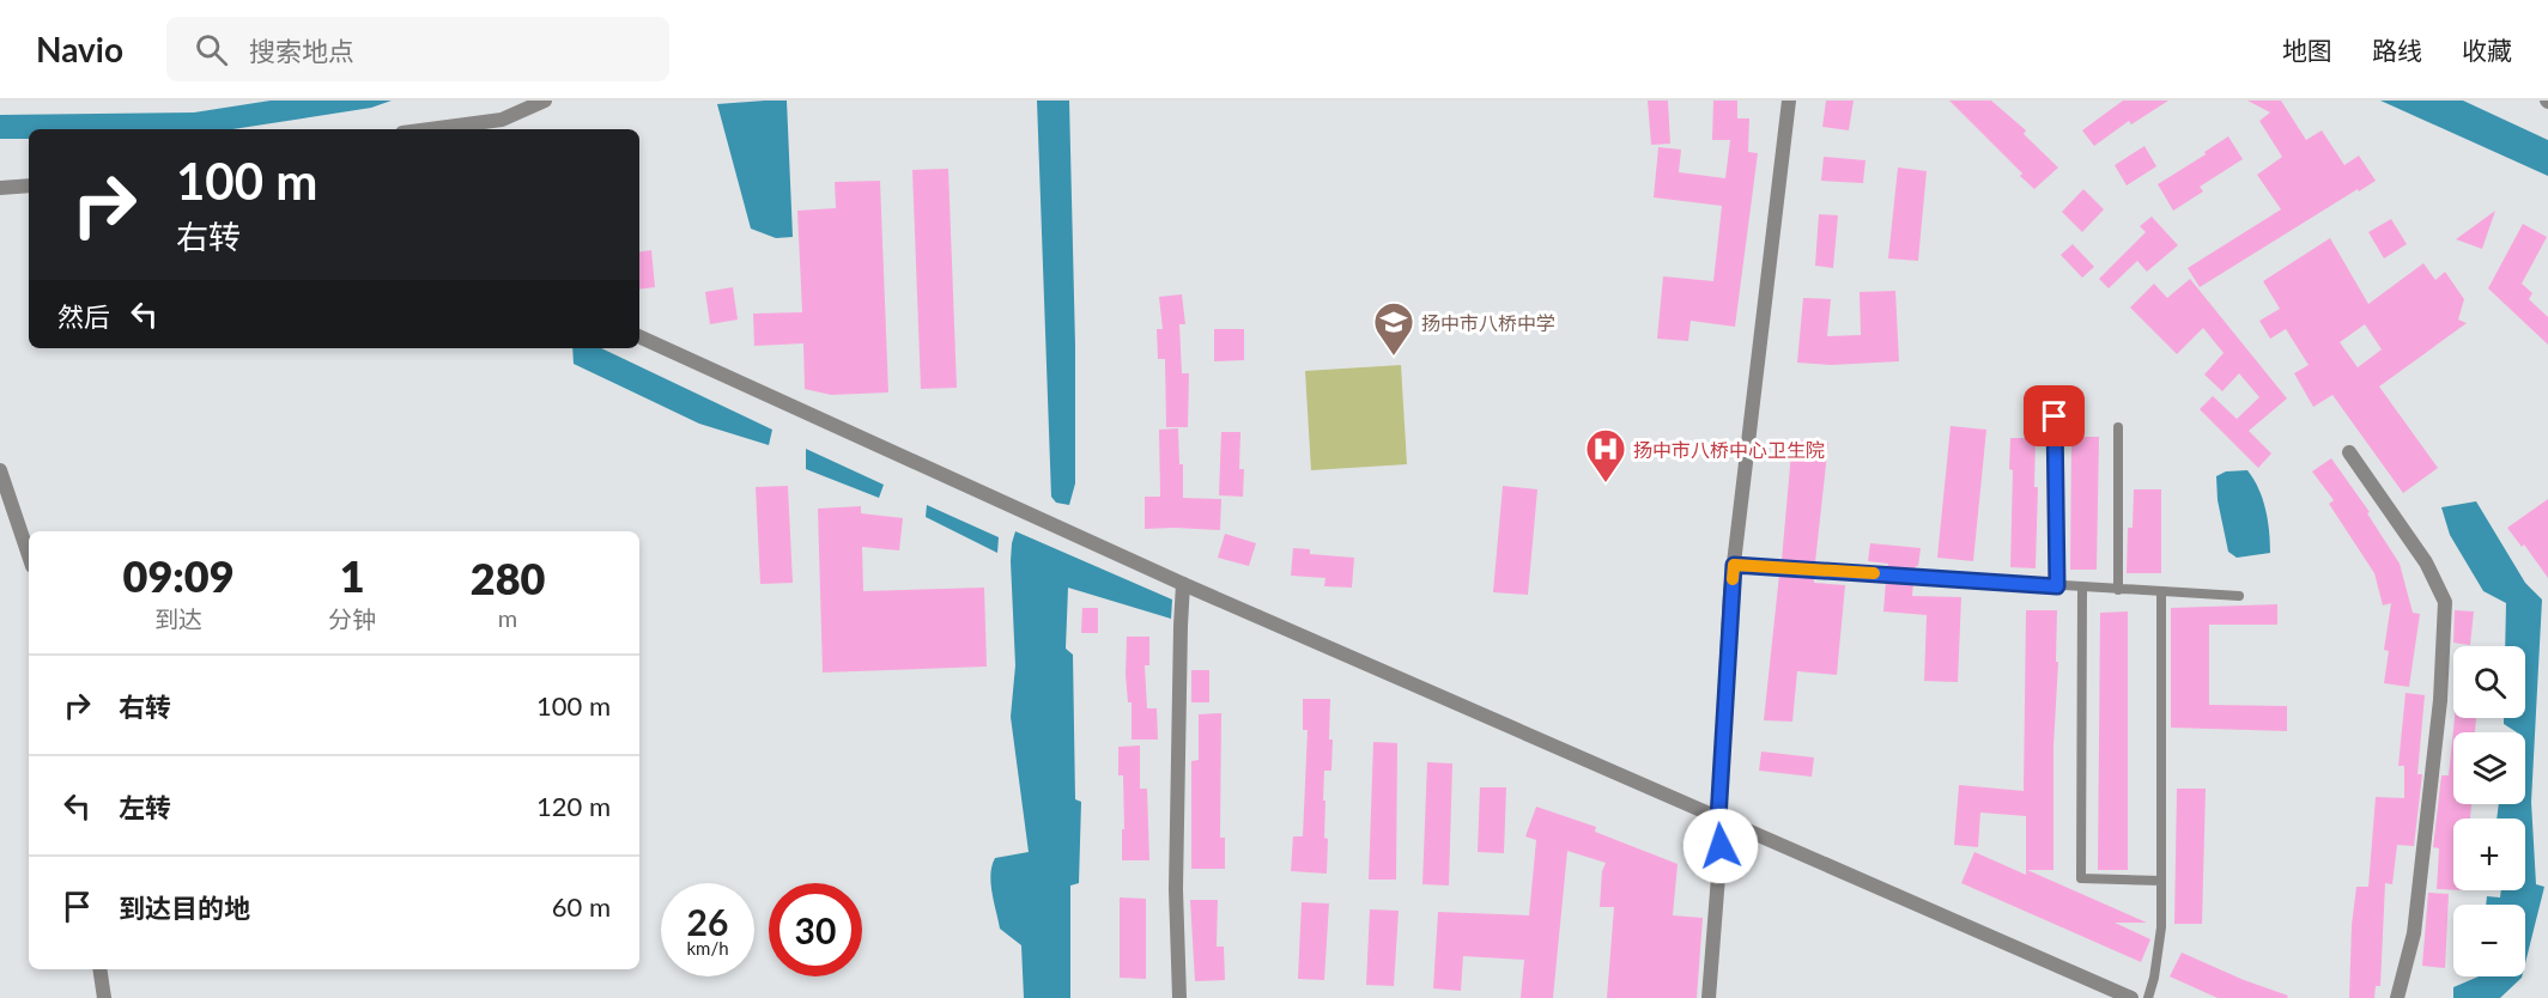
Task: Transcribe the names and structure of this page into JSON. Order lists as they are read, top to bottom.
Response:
{
  "places": {
    "school or university": ["扬中市八桥中学"],
    "hospital": ["扬中市八桥中心卫生院"]
  },
  "page": {
    "header": "Navio",
    "search": "搜索地点",
    "nav": ["地图", "路线", "收藏"],
    "turn": ["100 m", "右转"],
    "then": "然后",
    "eta": [
      "09:09",
      "到达",
      "1",
      "分钟",
      "280",
      "m"
    ],
    "map_buttons": ["+", "−"],
    "list": [
      {
        "name": "右转",
        "value": "100 m"
      },
      {
        "name": "左转",
        "value": "120 m"
      },
      {
        "name": "到达目的地",
        "value": "60 m"
      }
    ],
    "speed": "26 km/h",
    "limit": "30"
  }
}
